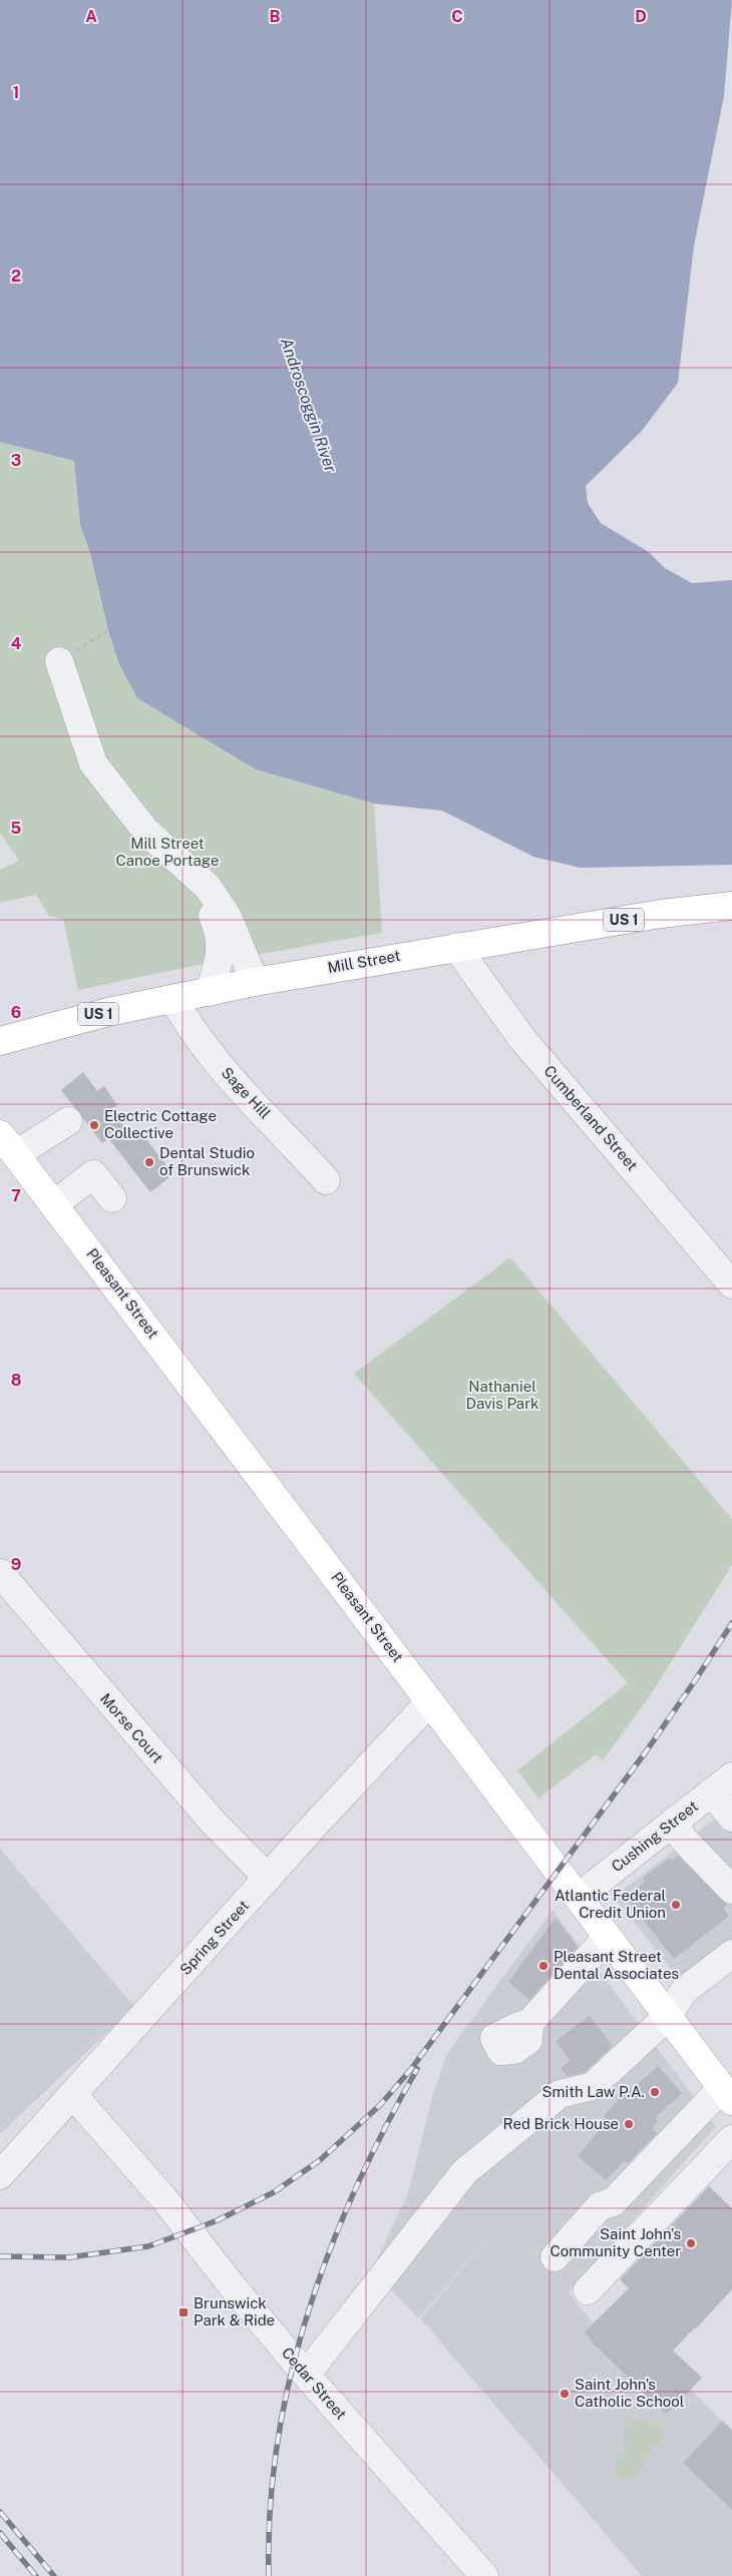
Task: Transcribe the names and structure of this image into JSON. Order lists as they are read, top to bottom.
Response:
{
  "streets": {
    "main road": ["US 1", "Mill Street", "Pleasant Street"],
    "street": [
      "Sage Hill",
      "Cumberland Street",
      "Morse Court",
      "Cushing Street",
      "Spring Street",
      "Cedar Street"
    ]
  },
  "crossings": [
    ["Mill Street", "Sage Hill"],
    ["Mill Street", "Cumberland Street"],
    ["Pleasant Street", "Cushing Street"],
    ["Pleasant Street", "Spring Street"],
    ["Morse Court", "Spring Street"],
    ["Spring Street", "Cedar Street"]
  ],
  "water": ["Androscoggin River"],
  "parks": ["Mill Street Canoe Portage", "Nathaniel Davis Park"],
  "places": {
    "other": [
      "Electric Cottage Collective",
      "Dental Studio of Brunswick",
      "Atlantic Federal Credit Union",
      "Pleasant Street Dental Associates",
      "Smith Law P.A.",
      "Red Brick House",
      "Saint John's Community Center",
      "Saint John's Catholic School"
    ],
    "transit": ["Brunswick Park & Ride"]
  },
  "grid": {
    "columns": [
      "A",
      "B",
      "C",
      "D"
    ],
    "rows": [
      "1",
      "2",
      "3",
      "4",
      "5",
      "6",
      "7",
      "8",
      "9"
    ]
  }
}
